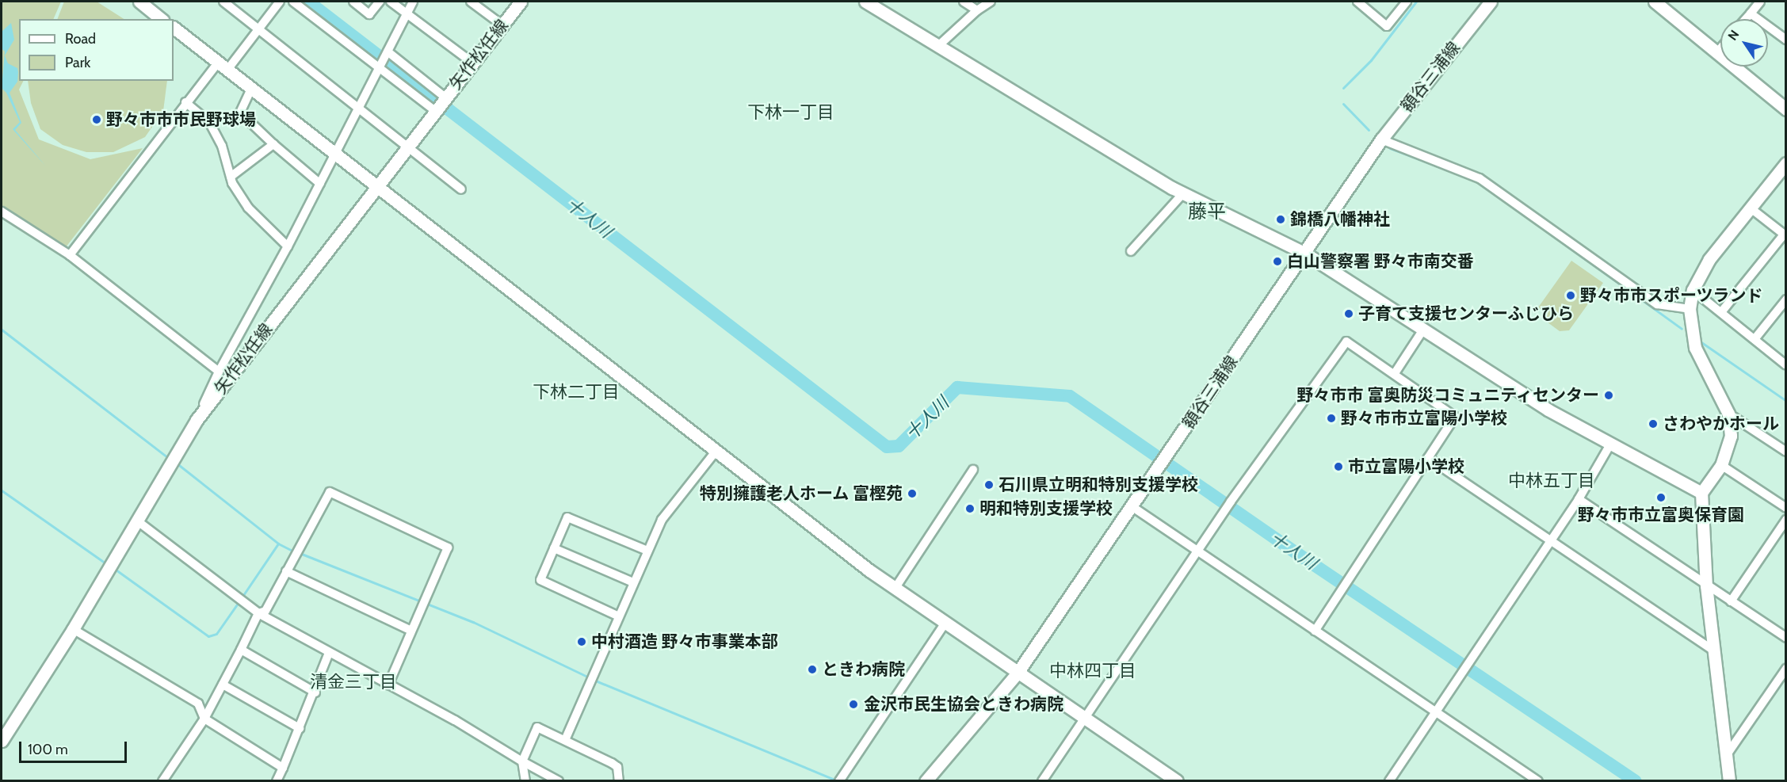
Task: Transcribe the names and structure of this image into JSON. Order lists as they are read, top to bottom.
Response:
{
  "streets": {
    "street": ["矢作松任線", "額谷三浦線"]
  },
  "districts": [
    "下林一丁目",
    "藤平",
    "下林二丁目",
    "中林五丁目",
    "中林四丁目",
    "清金三丁目"
  ],
  "water": ["十人川"],
  "places": [
    "野々市市市民野球場",
    "錦橋八幡神社",
    "白山警察署 野々市南交番",
    "野々市市スポーツランド",
    "子育て支援センターふじひら",
    "野々市市 富奥防災コミュニティセンター",
    "野々市市立富陽小学校",
    "さわやかホール",
    "市立富陽小学校",
    "石川県立明和特別支援学校",
    "特別擁護老人ホーム 富樫苑",
    "野々市市立富奥保育園",
    "明和特別支援学校",
    "中村酒造 野々市事業本部",
    "ときわ病院",
    "金沢市民生協会ときわ病院"
  ],
  "legend": ["Road", "Park"],
  "scale_bar": "100 m",
  "north": "top left"
}
